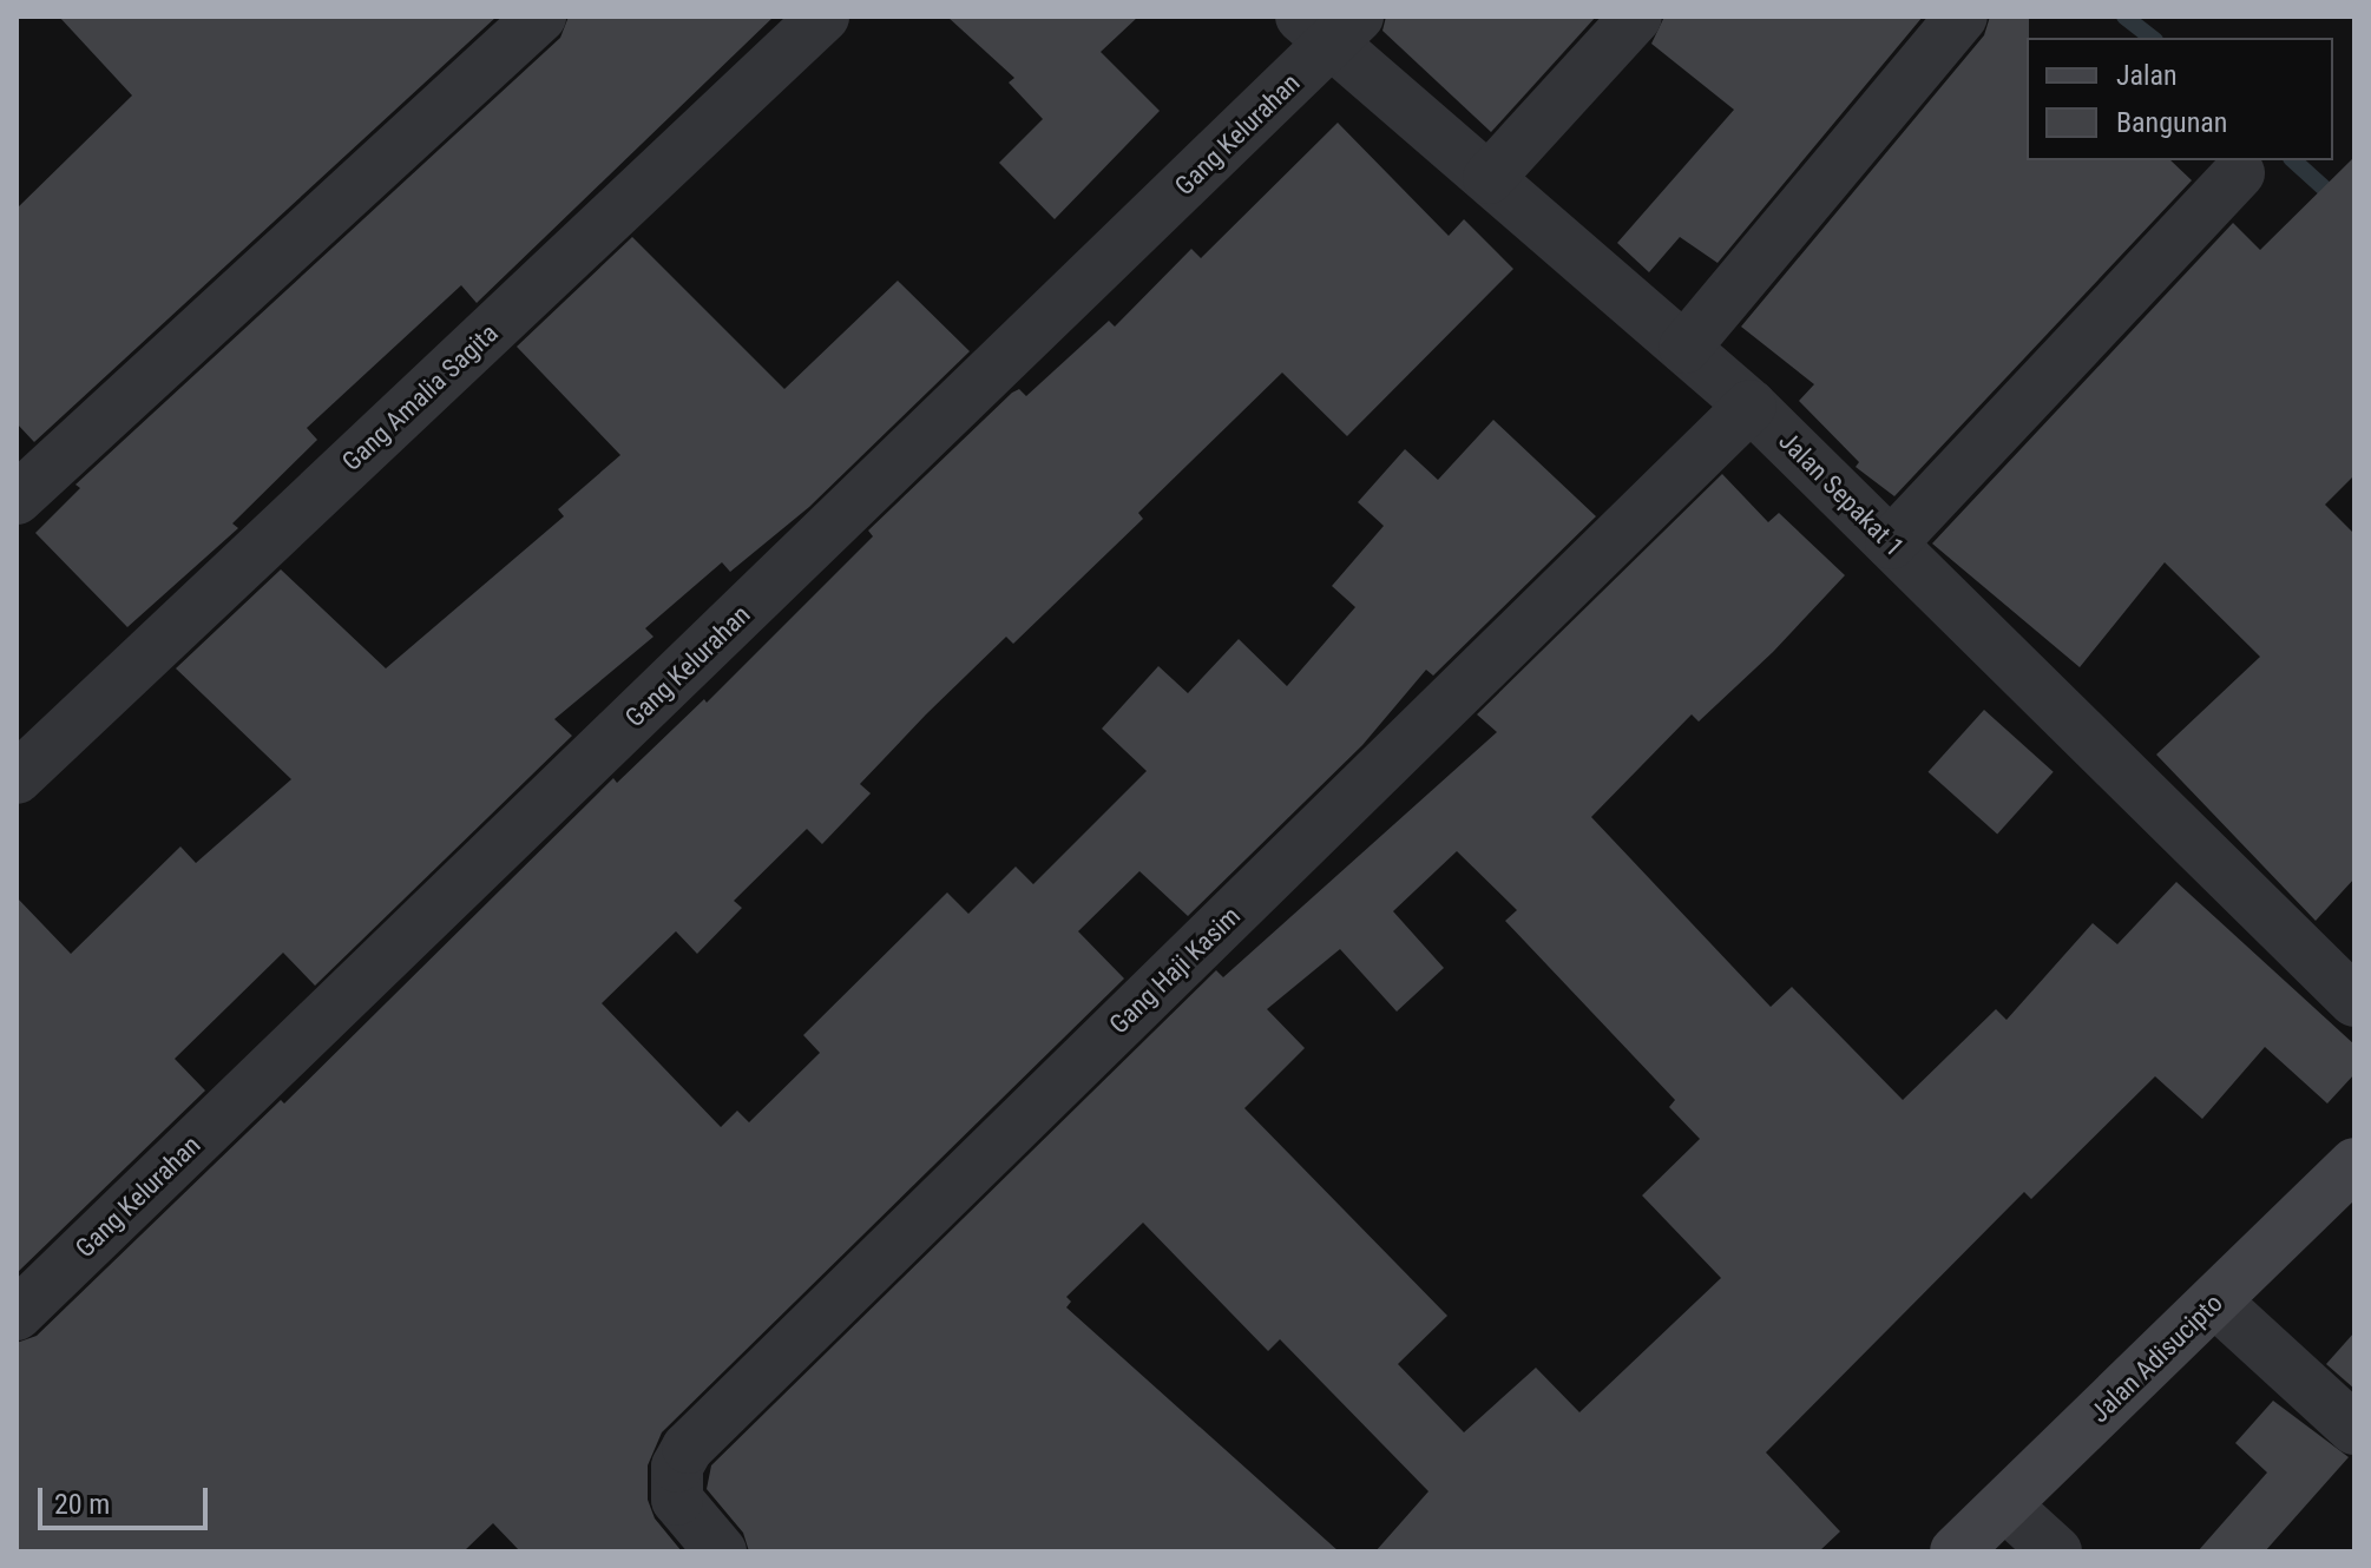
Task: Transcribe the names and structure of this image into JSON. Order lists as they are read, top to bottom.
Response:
{
  "streets": {
    "main road": ["Jalan Adisucipto"],
    "street": [
      "Gang Kelurahan",
      "Gang Amalia Sagita",
      "Jalan Sepakat 1",
      "Gang Haji Kasim"
    ]
  },
  "crossings": [
    ["Gang Kelurahan", "Jalan Sepakat 1"],
    ["Jalan Sepakat 1", "Gang Haji Kasim"]
  ],
  "legend": ["Jalan", "Bangunan"],
  "scale_bar": "20 m"
}
